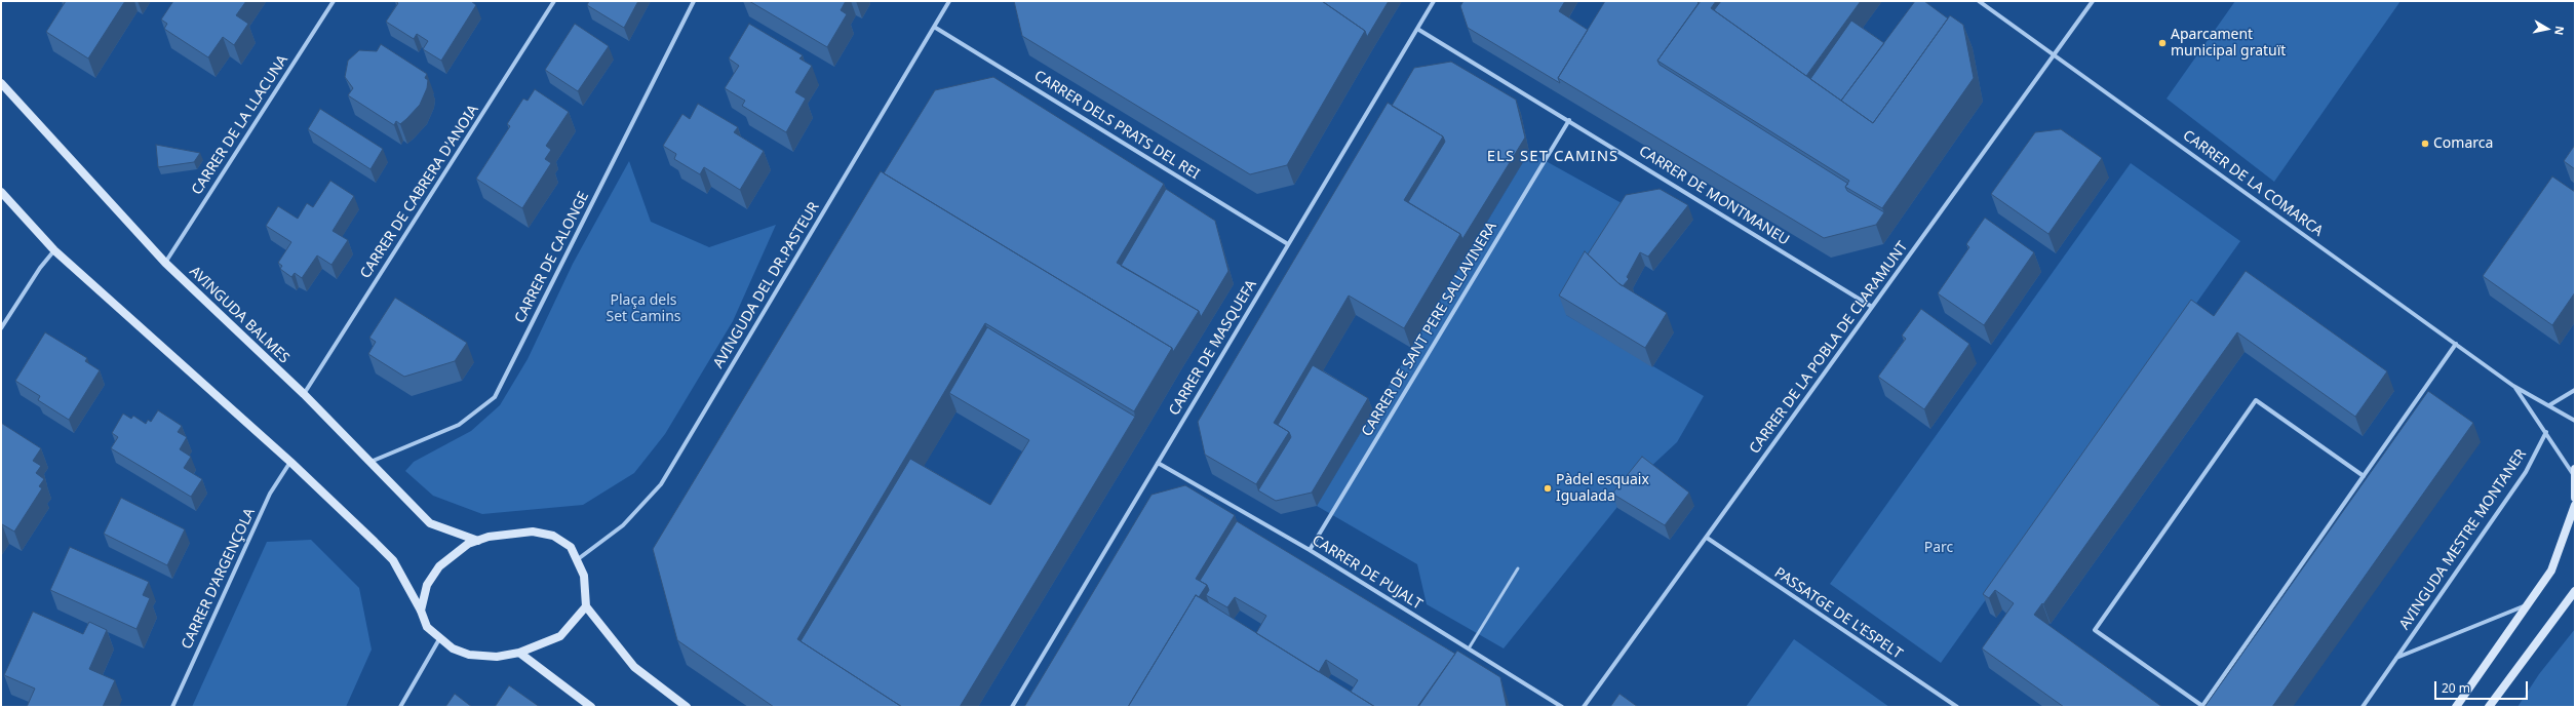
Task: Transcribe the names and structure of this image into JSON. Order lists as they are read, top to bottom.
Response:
{
  "streets": {
    "street": [
      "CARRER DE LA LLACUNA",
      "CARRER DELS PRATS DEL REI",
      "CARRER DE LA COMARCA",
      "CARRER DE CABRERA D'ANOIA",
      "CARRER DE MONTMANEU",
      "CARRER DE CALONGE",
      "AVINGUDA DEL DR.PASTEUR",
      "AVINGUDA BALMES",
      "CARRER DE SANT PERE SALLAVINERA",
      "CARRER DE MASQUEFA",
      "CARRER DE LA POBLA DE CLARAMUNT",
      "AVINGUDA MESTRE MONTANER",
      "CARRER DE PUJALT",
      "CARRER D'ARGENÇOLA",
      "PASSATGE DE L'ESPELT"
    ]
  },
  "crossings": [
    ["CARRER DE LA LLACUNA", "AVINGUDA BALMES"],
    ["CARRER DELS PRATS DEL REI", "AVINGUDA DEL DR.PASTEUR"],
    ["CARRER DELS PRATS DEL REI", "CARRER DE MASQUEFA"],
    ["CARRER DE LA COMARCA", "CARRER DE LA POBLA DE CLARAMUNT"],
    ["CARRER DE LA COMARCA", "AVINGUDA MESTRE MONTANER"],
    ["CARRER DE CABRERA D'ANOIA", "AVINGUDA BALMES"],
    ["CARRER DE MONTMANEU", "CARRER DE SANT PERE SALLAVINERA"],
    ["CARRER DE MONTMANEU", "CARRER DE MASQUEFA"],
    ["CARRER DE MONTMANEU", "CARRER DE LA POBLA DE CLARAMUNT"],
    ["CARRER DE CALONGE", "AVINGUDA BALMES"],
    ["AVINGUDA DEL DR.PASTEUR", "AVINGUDA BALMES"],
    ["CARRER DE SANT PERE SALLAVINERA", "CARRER DE PUJALT"],
    ["CARRER DE MASQUEFA", "CARRER DE PUJALT"],
    ["CARRER DE LA POBLA DE CLARAMUNT", "PASSATGE DE L'ESPELT"]
  ],
  "districts": ["ELS SET CAMINS"],
  "parks": ["Plaça dels Set Camins", "Parc"],
  "places": ["Aparcament municipal gratuït", "Comarca", "Pàdel esquaix Igualada"],
  "scale_bar": "20 m",
  "north": "right"
}
